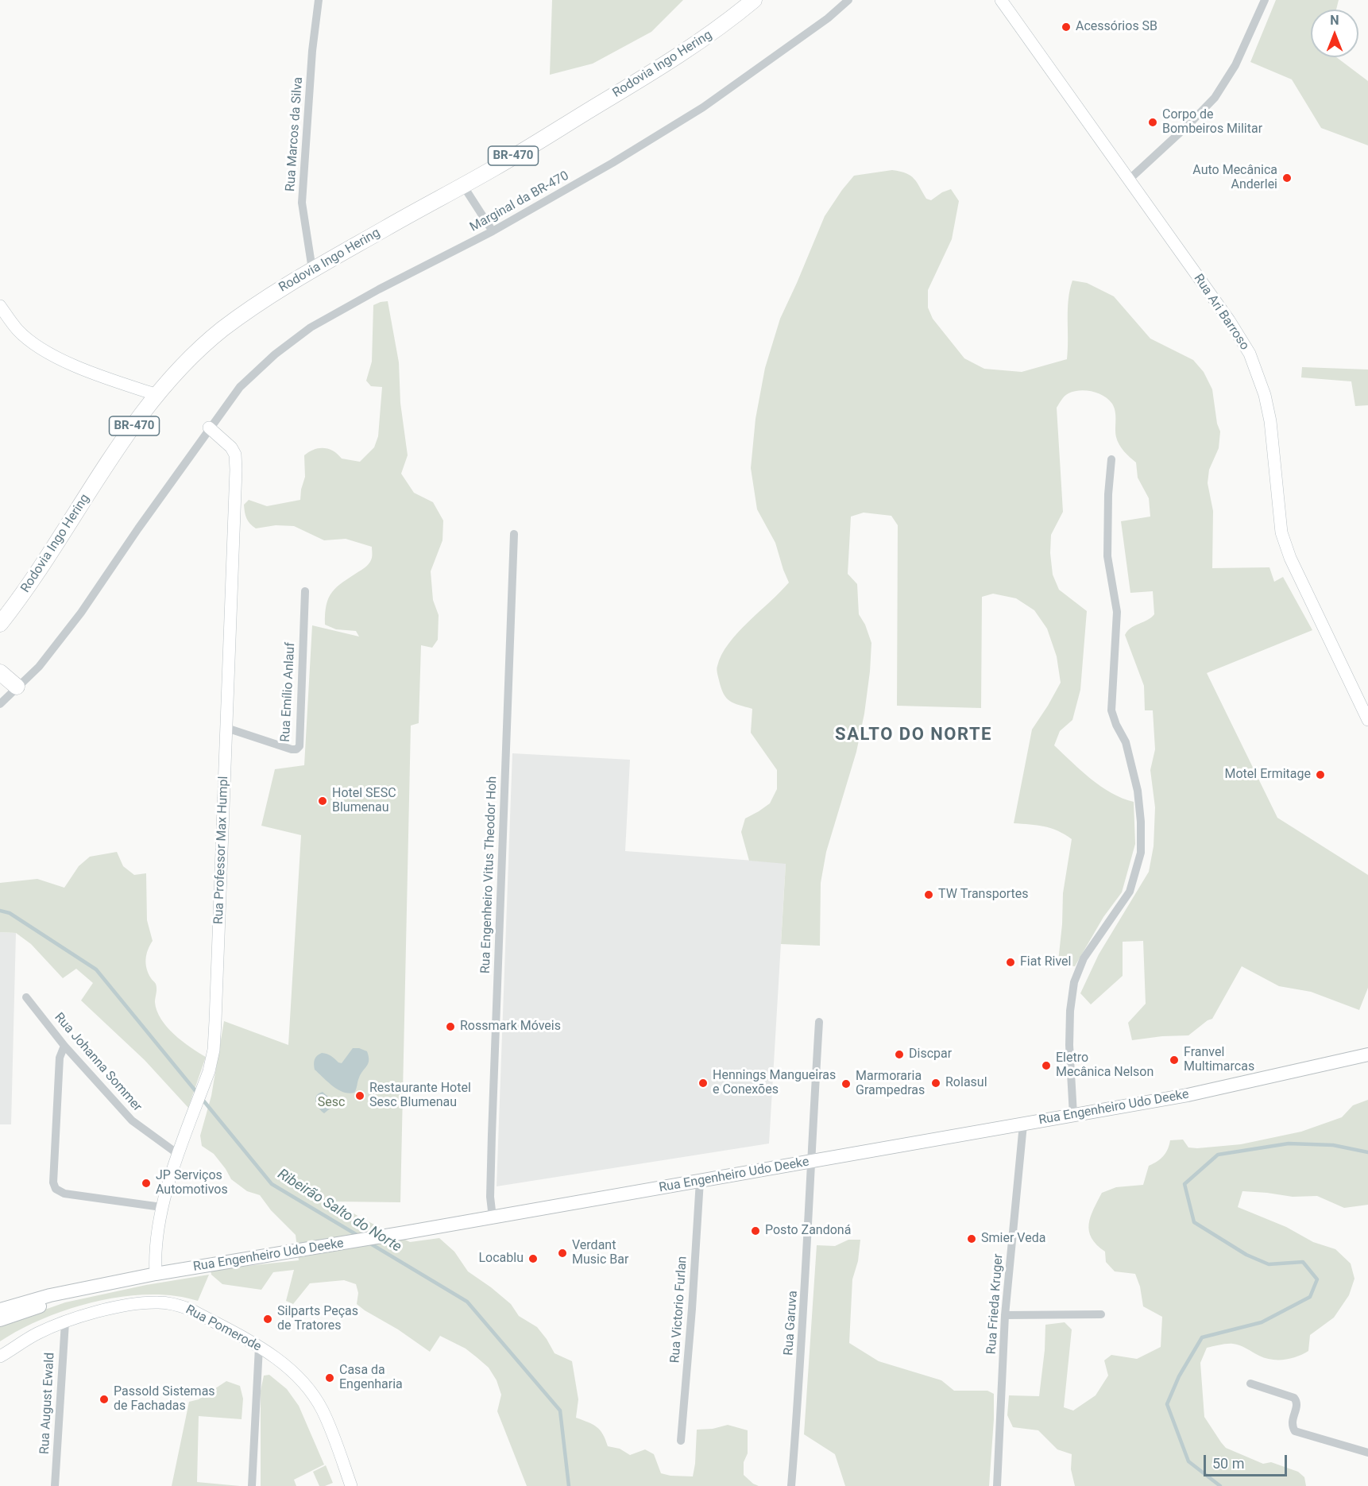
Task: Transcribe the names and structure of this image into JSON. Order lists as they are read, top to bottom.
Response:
{
  "streets": {
    "highway": ["Rodovia Ingo Hering", "BR-470"],
    "main road": ["Rua Engenheiro Udo Deeke"],
    "street": [
      "Rua Marcos da Silva",
      "Marginal da BR-470",
      "Rua Ari Barroso",
      "Rua Emílio Anlauf",
      "Rua Professor Max Humpl",
      "Rua Engenheiro Vitus Theodor Hoh",
      "Rua Johanna Sommer",
      "Rua Frieda Kruger",
      "Rua Victorio Furlan",
      "Rua Garuva",
      "Rua Pomerode",
      "Rua August Ewald"
    ]
  },
  "crossings": [
    ["Rodovia Ingo Hering", "Rua Marcos da Silva"],
    ["Marginal da BR-470", "Rua Professor Max Humpl"],
    ["Rua Emílio Anlauf", "Rua Professor Max Humpl"],
    ["Rua Professor Max Humpl", "Rua Johanna Sommer"],
    ["Rua Professor Max Humpl", "Rua Engenheiro Udo Deeke"],
    ["Rua Engenheiro Vitus Theodor Hoh", "Rua Engenheiro Udo Deeke"],
    ["Rua Engenheiro Udo Deeke", "Rua Frieda Kruger"],
    ["Rua Engenheiro Udo Deeke", "Rua Victorio Furlan"],
    ["Rua Engenheiro Udo Deeke", "Rua Garuva"],
    ["Rua Pomerode", "Rua August Ewald"]
  ],
  "districts": ["SALTO DO NORTE"],
  "water": ["Ribeirão Salto do Norte"],
  "parks": ["Sesc"],
  "places": [
    "Acessórios SB",
    "Corpo de Bombeiros Militar",
    "Auto Mecânica Anderlei",
    "Motel Ermitage",
    "Hotel SESC Blumenau",
    "TW Transportes",
    "Fiat Rivel",
    "Rossmark Móveis",
    "Discpar",
    "Franvel Multimarcas",
    "Eletro Mecânica Nelson",
    "Hennings Mangueiras e Conexões",
    "Rolasul",
    "Marmoraria Grampedras",
    "Restaurante Hotel Sesc Blumenau",
    "JP Serviços Automotivos",
    "Posto Zandoná",
    "Smier Veda",
    "Verdant Music Bar",
    "Locablu",
    "Silparts Peças de Tratores",
    "Casa da Engenharia",
    "Passold Sistemas de Fachadas"
  ],
  "scale_bar": "50 m",
  "north": "top"
}
